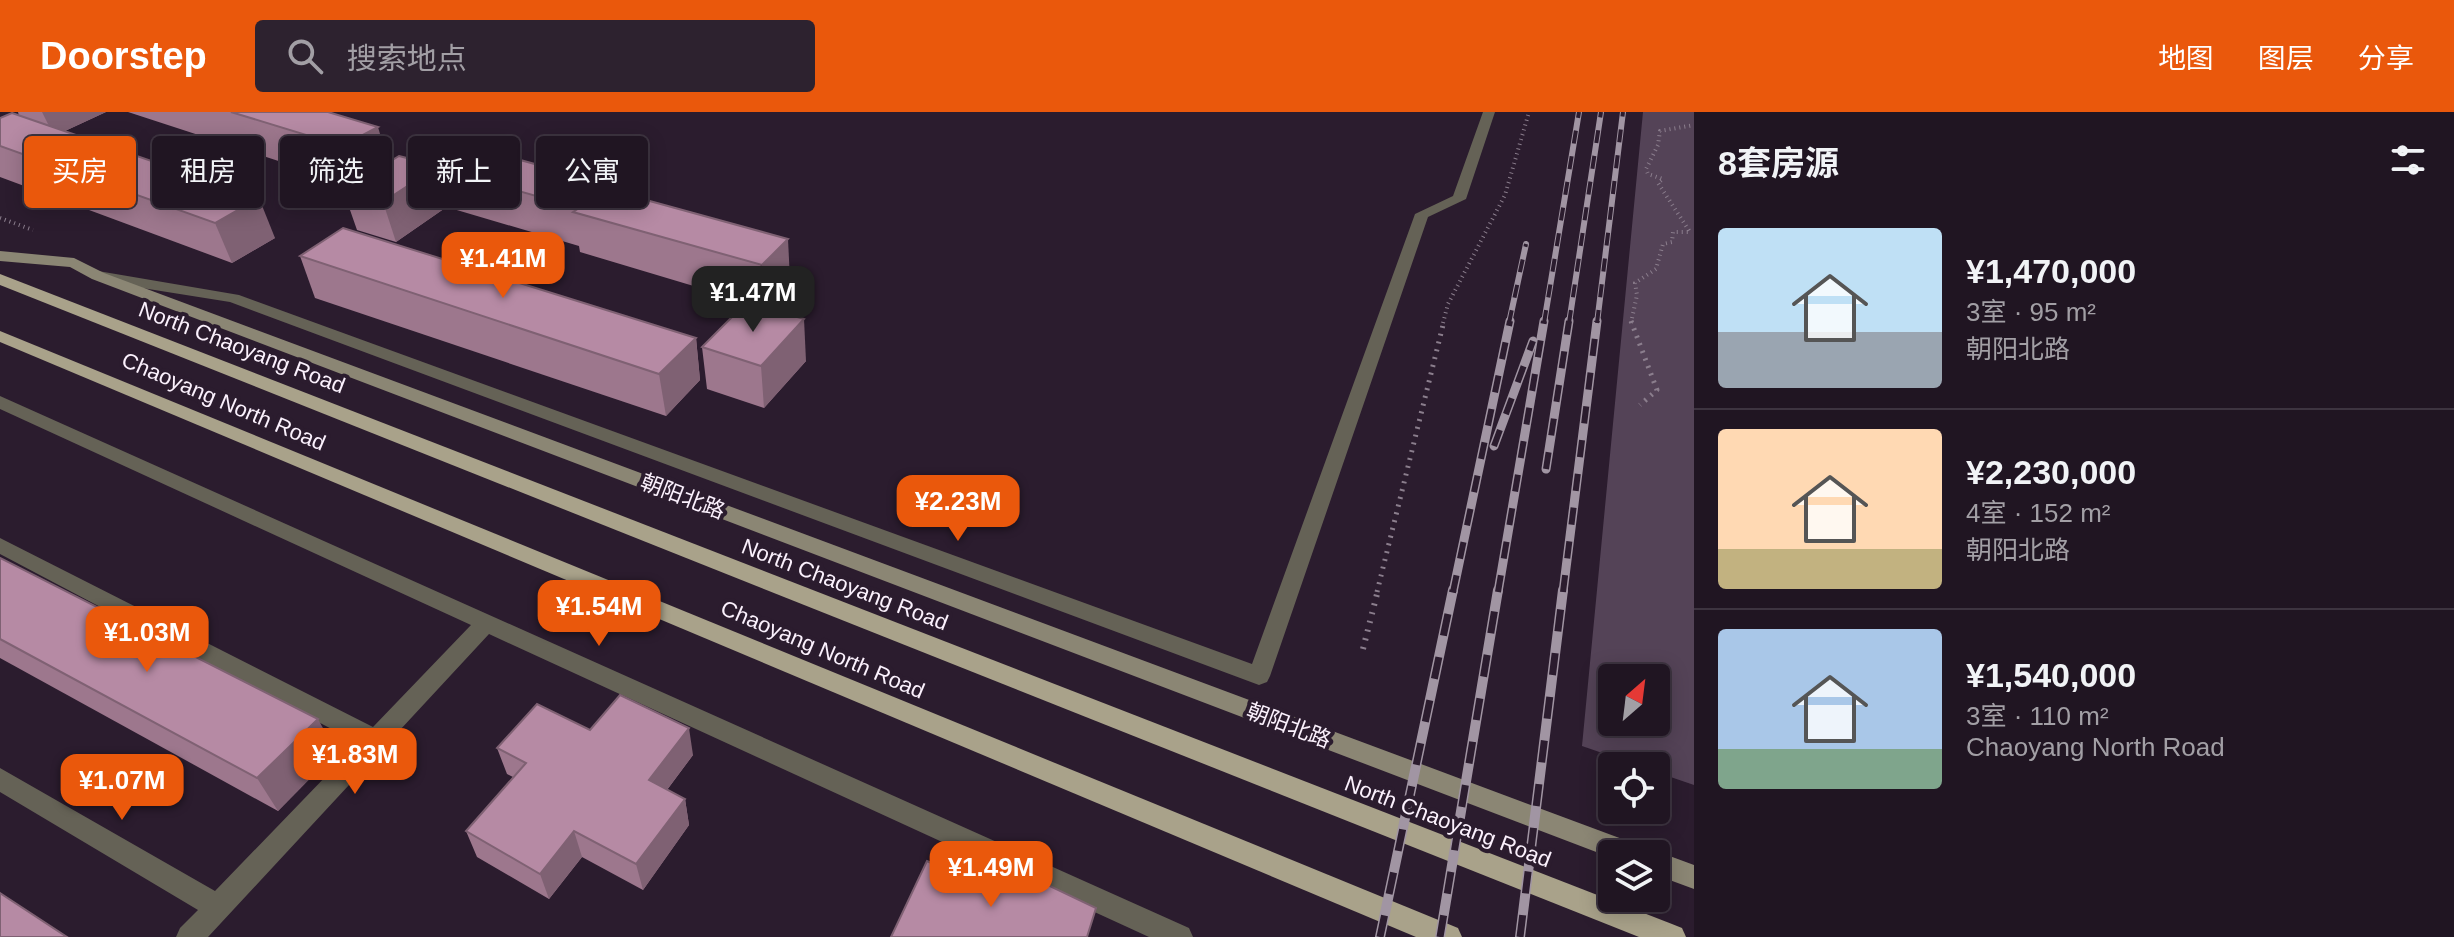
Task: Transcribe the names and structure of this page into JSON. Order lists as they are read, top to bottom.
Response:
{
  "streets": {
    "main road": ["North Chaoyang Road", "Chaoyang North Road"],
    "street": ["朝阳北路"]
  },
  "north": "top right",
  "page": {
    "header": "Doorstep",
    "search": "搜索地点",
    "nav": ["地图", "图层", "分享"],
    "heading": "8套房源",
    "chip": [
      "买房",
      "租房",
      "筛选",
      "新上",
      "公寓"
    ],
    "list": [
      {
        "name": "¥1,470,000",
        "note": "3室 · 95 m² · 朝阳北路"
      },
      {
        "name": "¥2,230,000",
        "note": "4室 · 152 m² · 朝阳北路"
      },
      {
        "name": "¥1,540,000",
        "note": "3室 · 110 m² · Chaoyang North Road"
      }
    ],
    "price": [
      "¥1.41M",
      "¥1.47M",
      "¥2.23M",
      "¥1.54M",
      "¥1.03M",
      "¥1.83M",
      "¥1.07M",
      "¥1.49M"
    ]
  }
}
